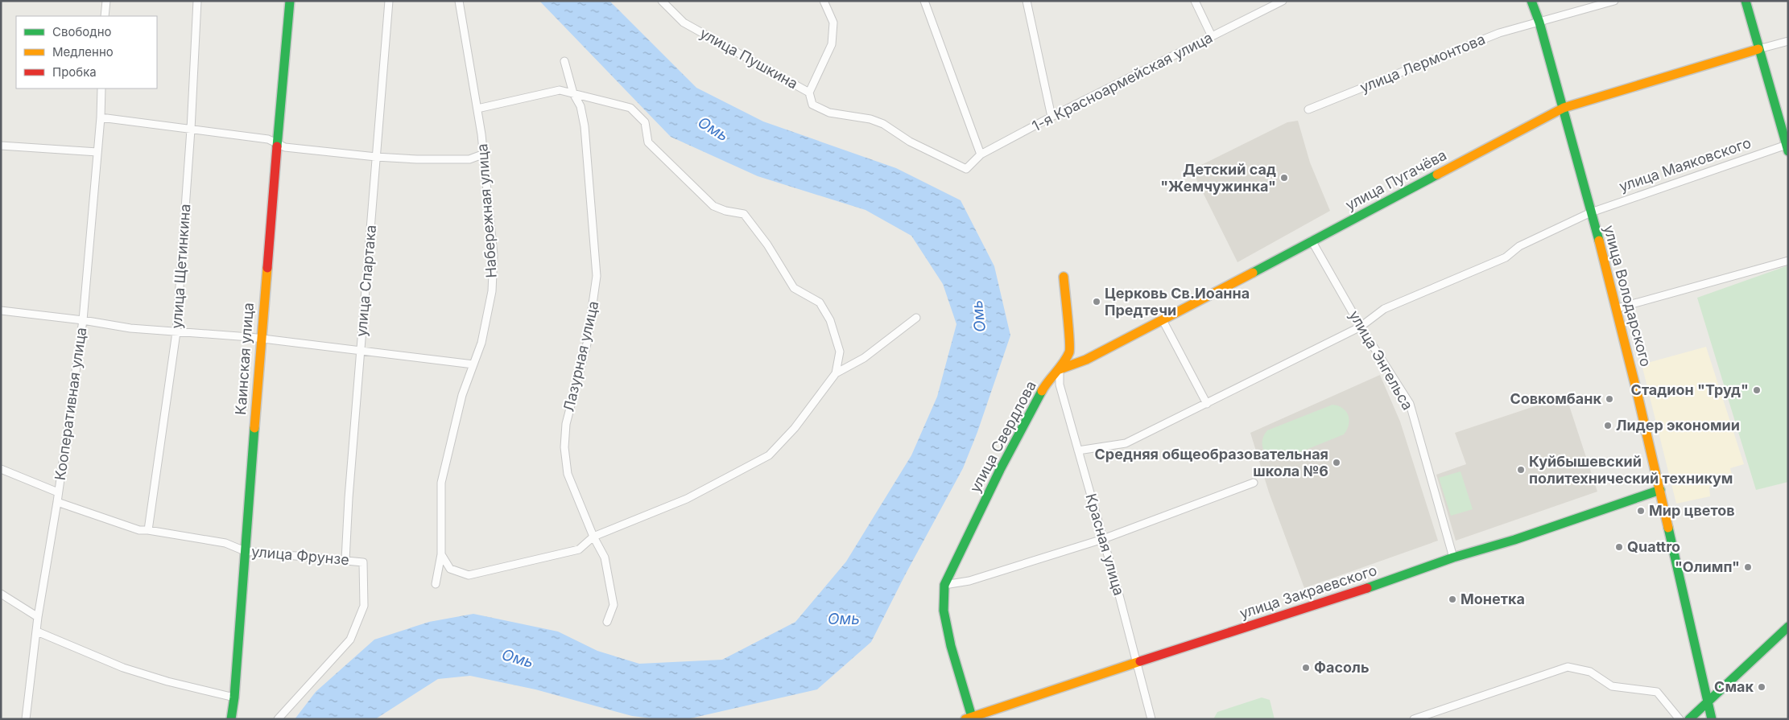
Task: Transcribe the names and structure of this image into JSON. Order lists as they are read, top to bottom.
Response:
{
  "streets": {
    "street": [
      "улица Пушкина",
      "улица Лермонтова",
      "1-я Красноармейская улица",
      "улица Маяковского",
      "улица Пугачёва",
      "Набережная улица",
      "улица Щетинкина",
      "улица Спартака",
      "улица Володарского",
      "Лазурная улица",
      "Каинская улица",
      "улица Энгельса",
      "Кооперативная улица",
      "улица Свердлова",
      "Красная улица",
      "улица Фрунзе",
      "улица Закраевского"
    ]
  },
  "crossings": [
    ["улица Пушкина", "1-я Красноармейская улица"],
    ["улица Лермонтова", "улица Володарского"],
    ["улица Маяковского", "улица Володарского"],
    ["улица Маяковского", "улица Энгельса"],
    ["улица Маяковского", "Красная улица"],
    ["улица Пугачёва", "улица Володарского"],
    ["улица Пугачёва", "улица Энгельса"],
    ["улица Пугачёва", "улица Свердлова"],
    ["улица Пугачёва", "Красная улица"],
    ["улица Щетинкина", "улица Фрунзе"],
    ["улица Спартака", "улица Фрунзе"],
    ["улица Володарского", "улица Закраевского"],
    ["Каинская улица", "улица Фрунзе"],
    ["улица Энгельса", "улица Закраевского"],
    ["Кооперативная улица", "улица Фрунзе"],
    ["улица Свердлова", "Красная улица"],
    ["Красная улица", "улица Закраевского"]
  ],
  "water": ["Омь"],
  "places": [
    "Детский сад \"Жемчужинка\"",
    "Церковь Св.Иоанна Предтечи",
    "Стадион \"Труд\"",
    "Совкомбанк",
    "Лидер экономии",
    "Средняя общеобразовательная школа №6",
    "Куйбышевский политехнический техникум",
    "Мир цветов",
    "Quattro",
    "\"Олимп\"",
    "Монетка",
    "Фасоль",
    "Смак"
  ],
  "legend": ["Свободно", "Медленно", "Пробка"]
}
